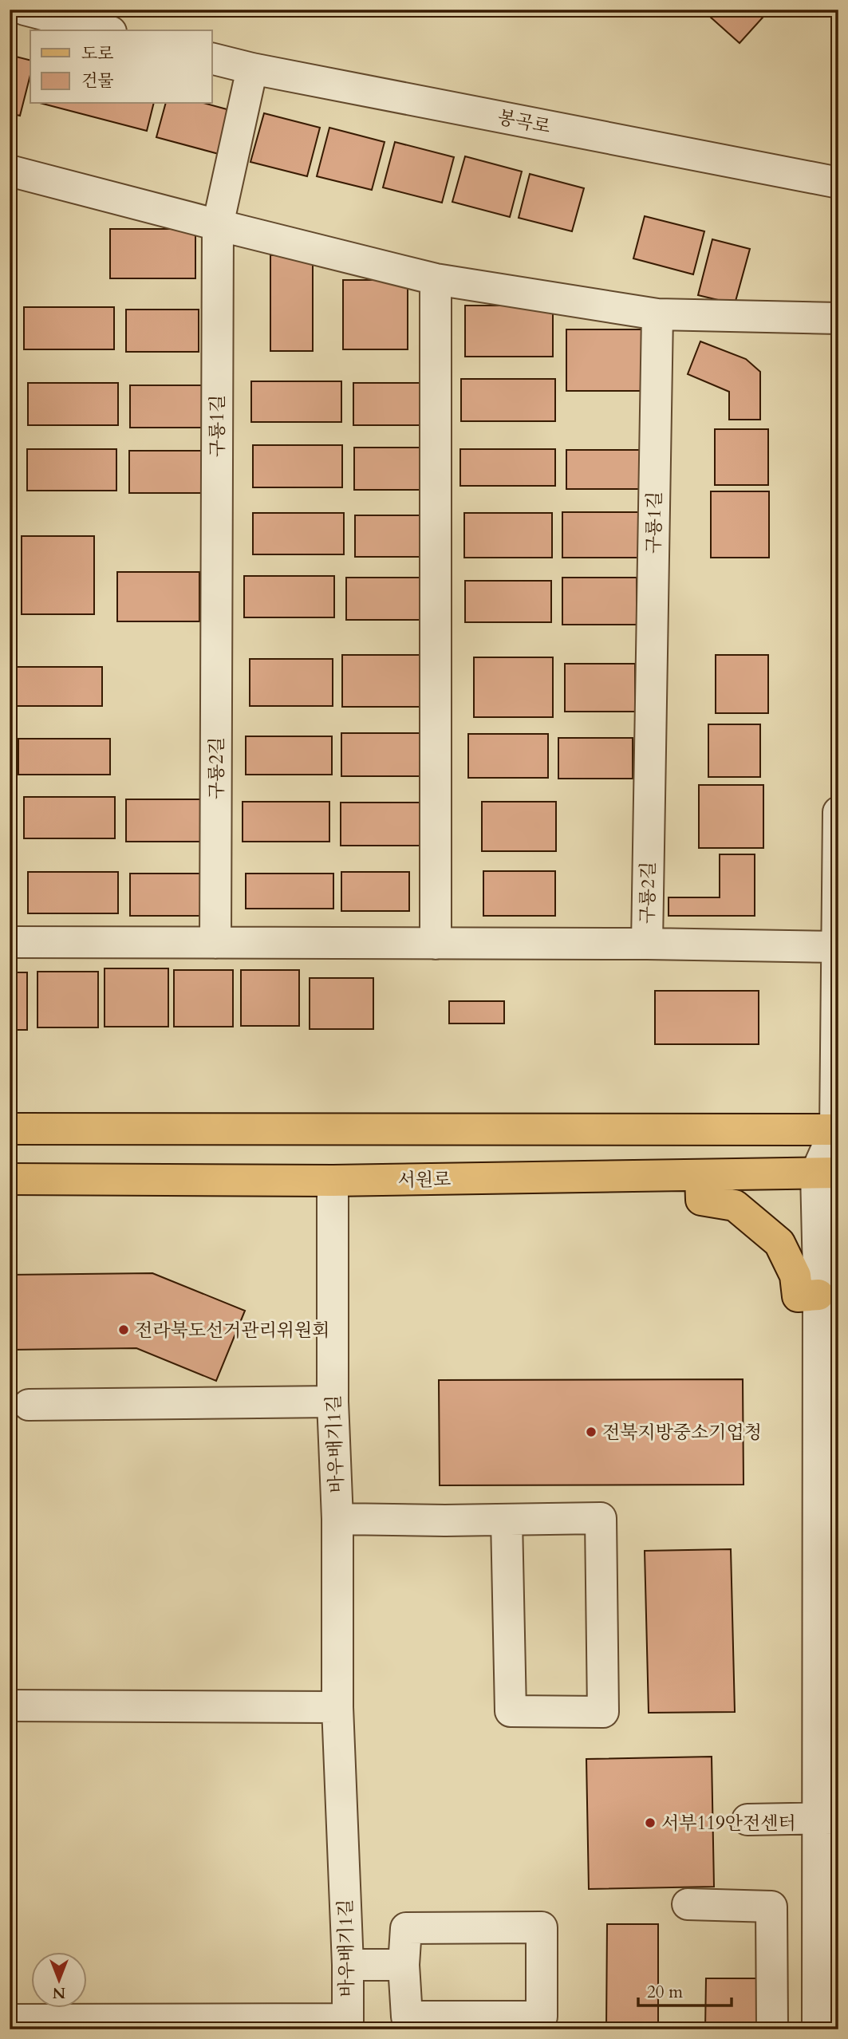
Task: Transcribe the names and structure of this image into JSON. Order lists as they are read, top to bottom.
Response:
{
  "streets": {
    "main road": ["서원로"],
    "street": [
      "봉곡로",
      "구룡1길",
      "구룡2길",
      "바우배기1길"
    ]
  },
  "crossings": [
    ["봉곡로", "구룡1길"],
    ["구룡1길", "구룡2길"],
    ["서원로", "바우배기1길"]
  ],
  "places": ["전라북도선거관리위원회", "전북지방중소기업청", "서부119안전센터"],
  "legend": ["도로", "건물"],
  "scale_bar": "20 m",
  "north": "bottom"
}
